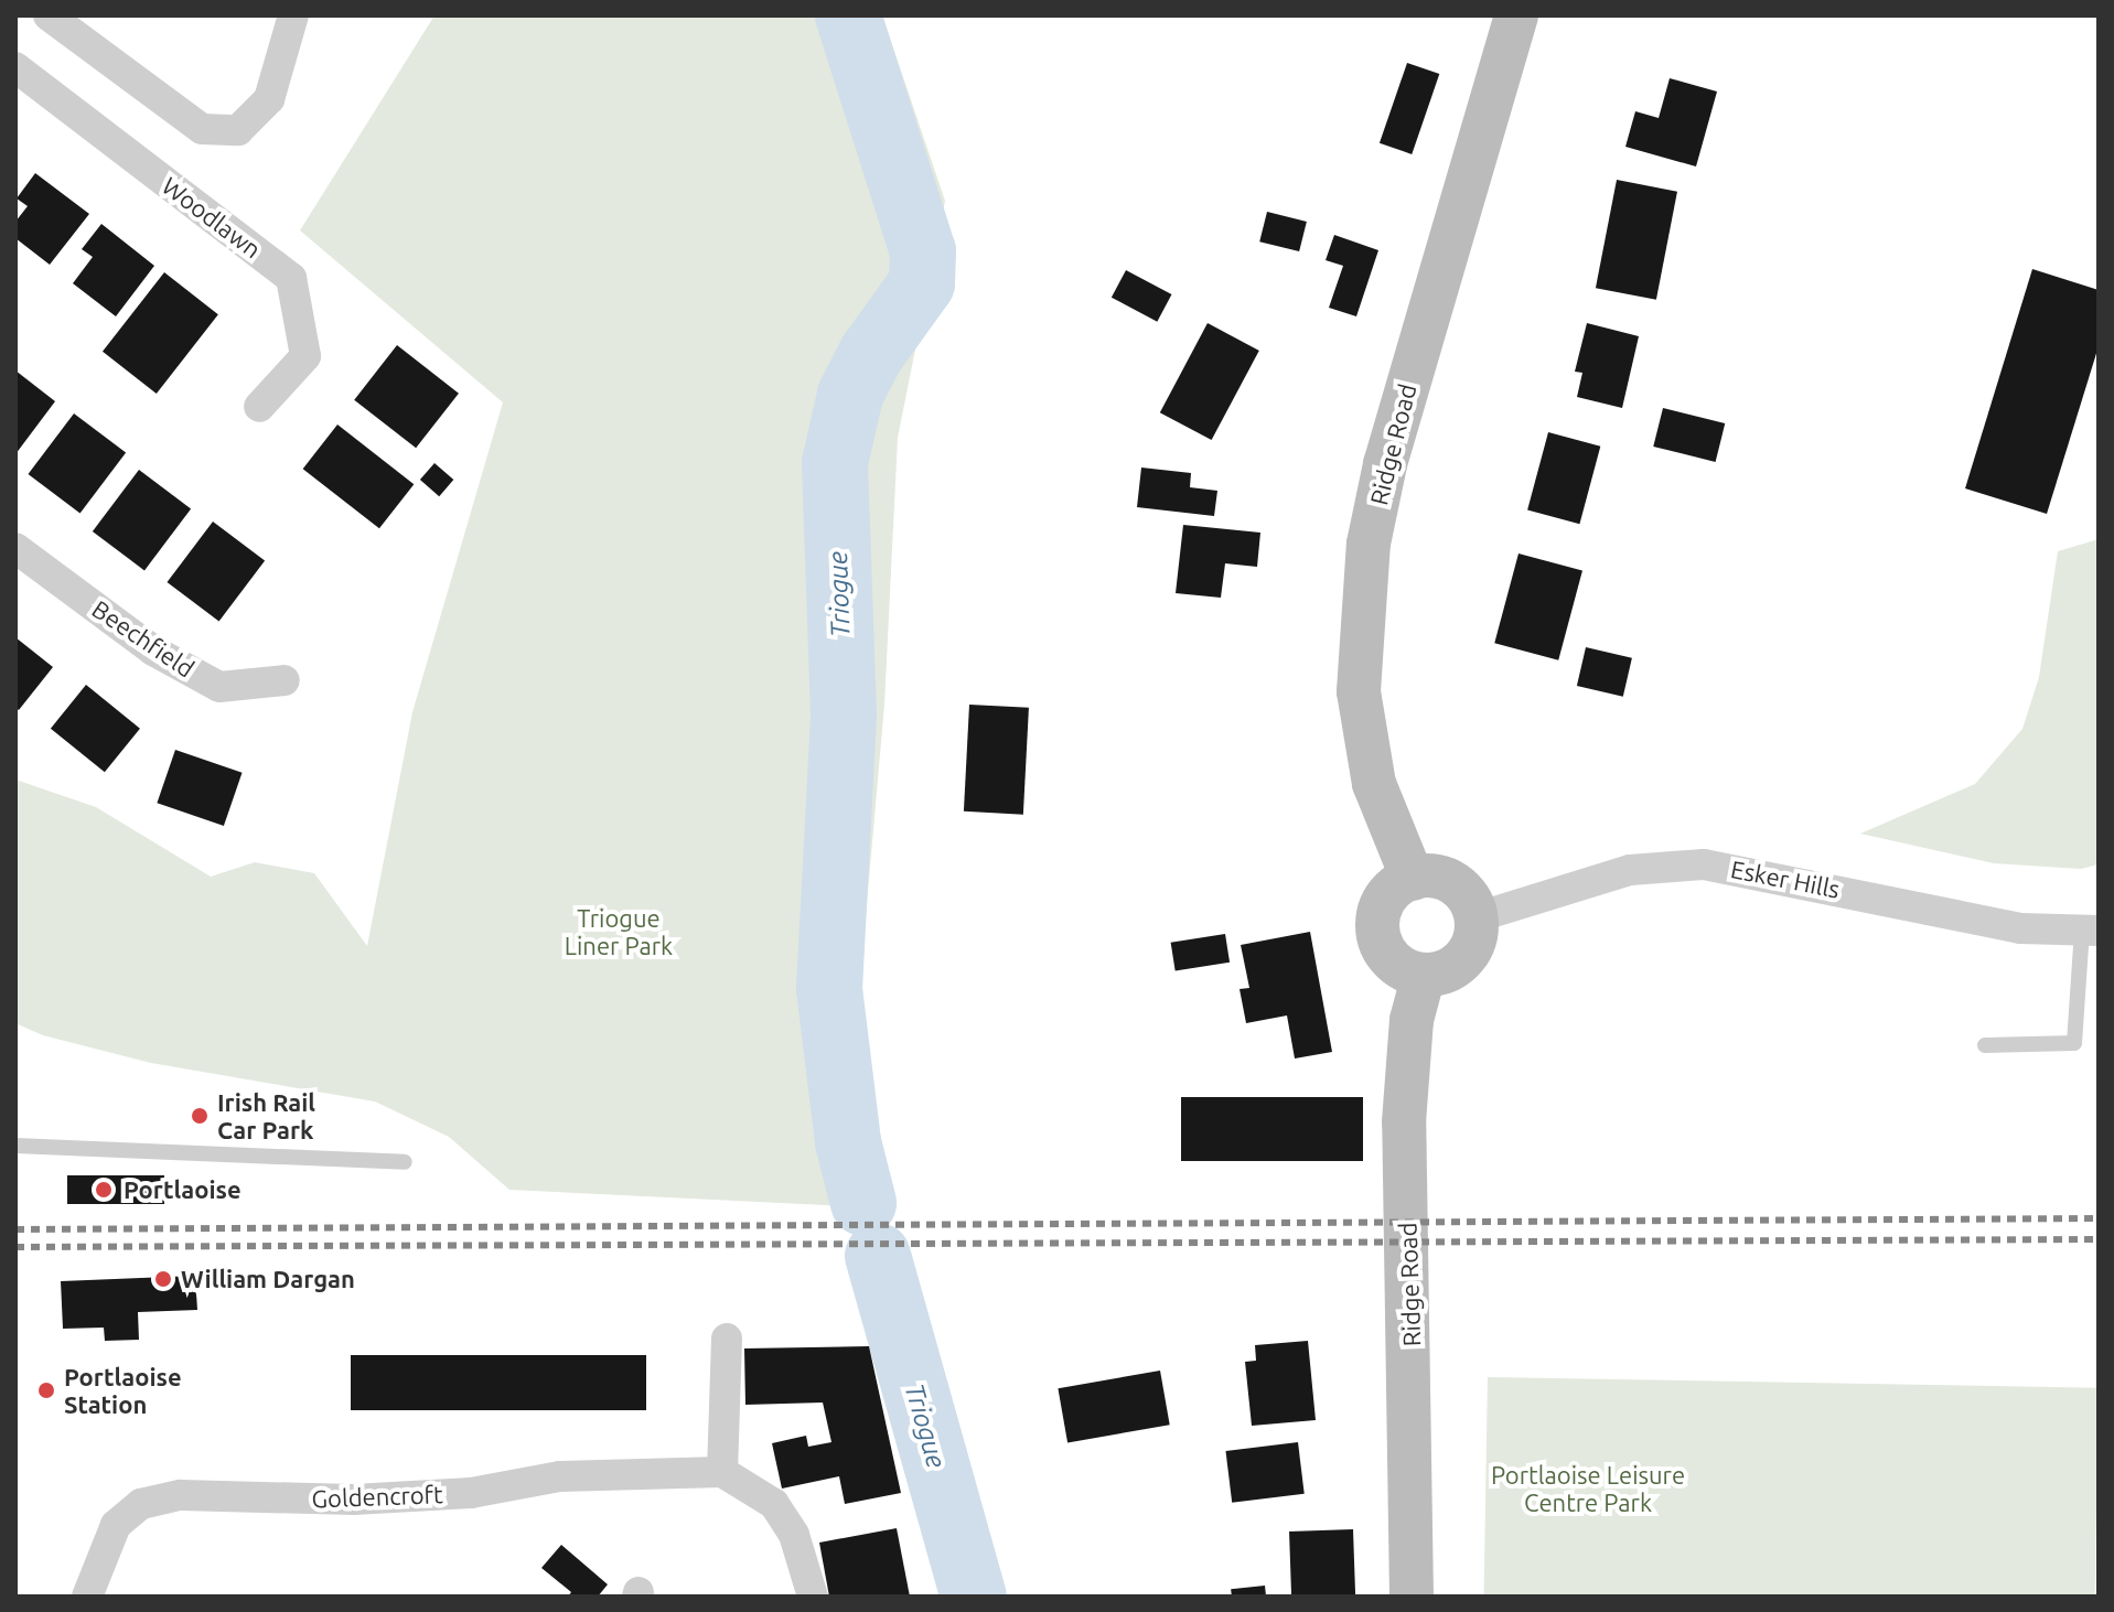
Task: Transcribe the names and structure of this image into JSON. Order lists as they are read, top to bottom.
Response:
{
  "streets": {
    "street": [
      "Woodlawn",
      "Ridge Road",
      "Beechfield",
      "Esker Hills",
      "Goldencroft"
    ]
  },
  "crossings": [
    ["Ridge Road", "Esker Hills"]
  ],
  "water": ["Triogue"],
  "parks": ["Triogue Liner Park", "Portlaoise Leisure Centre Park"],
  "places": [
    "Irish Rail Car Park",
    "Portlaoise",
    "William Dargan",
    "Portlaoise Station"
  ]
}
